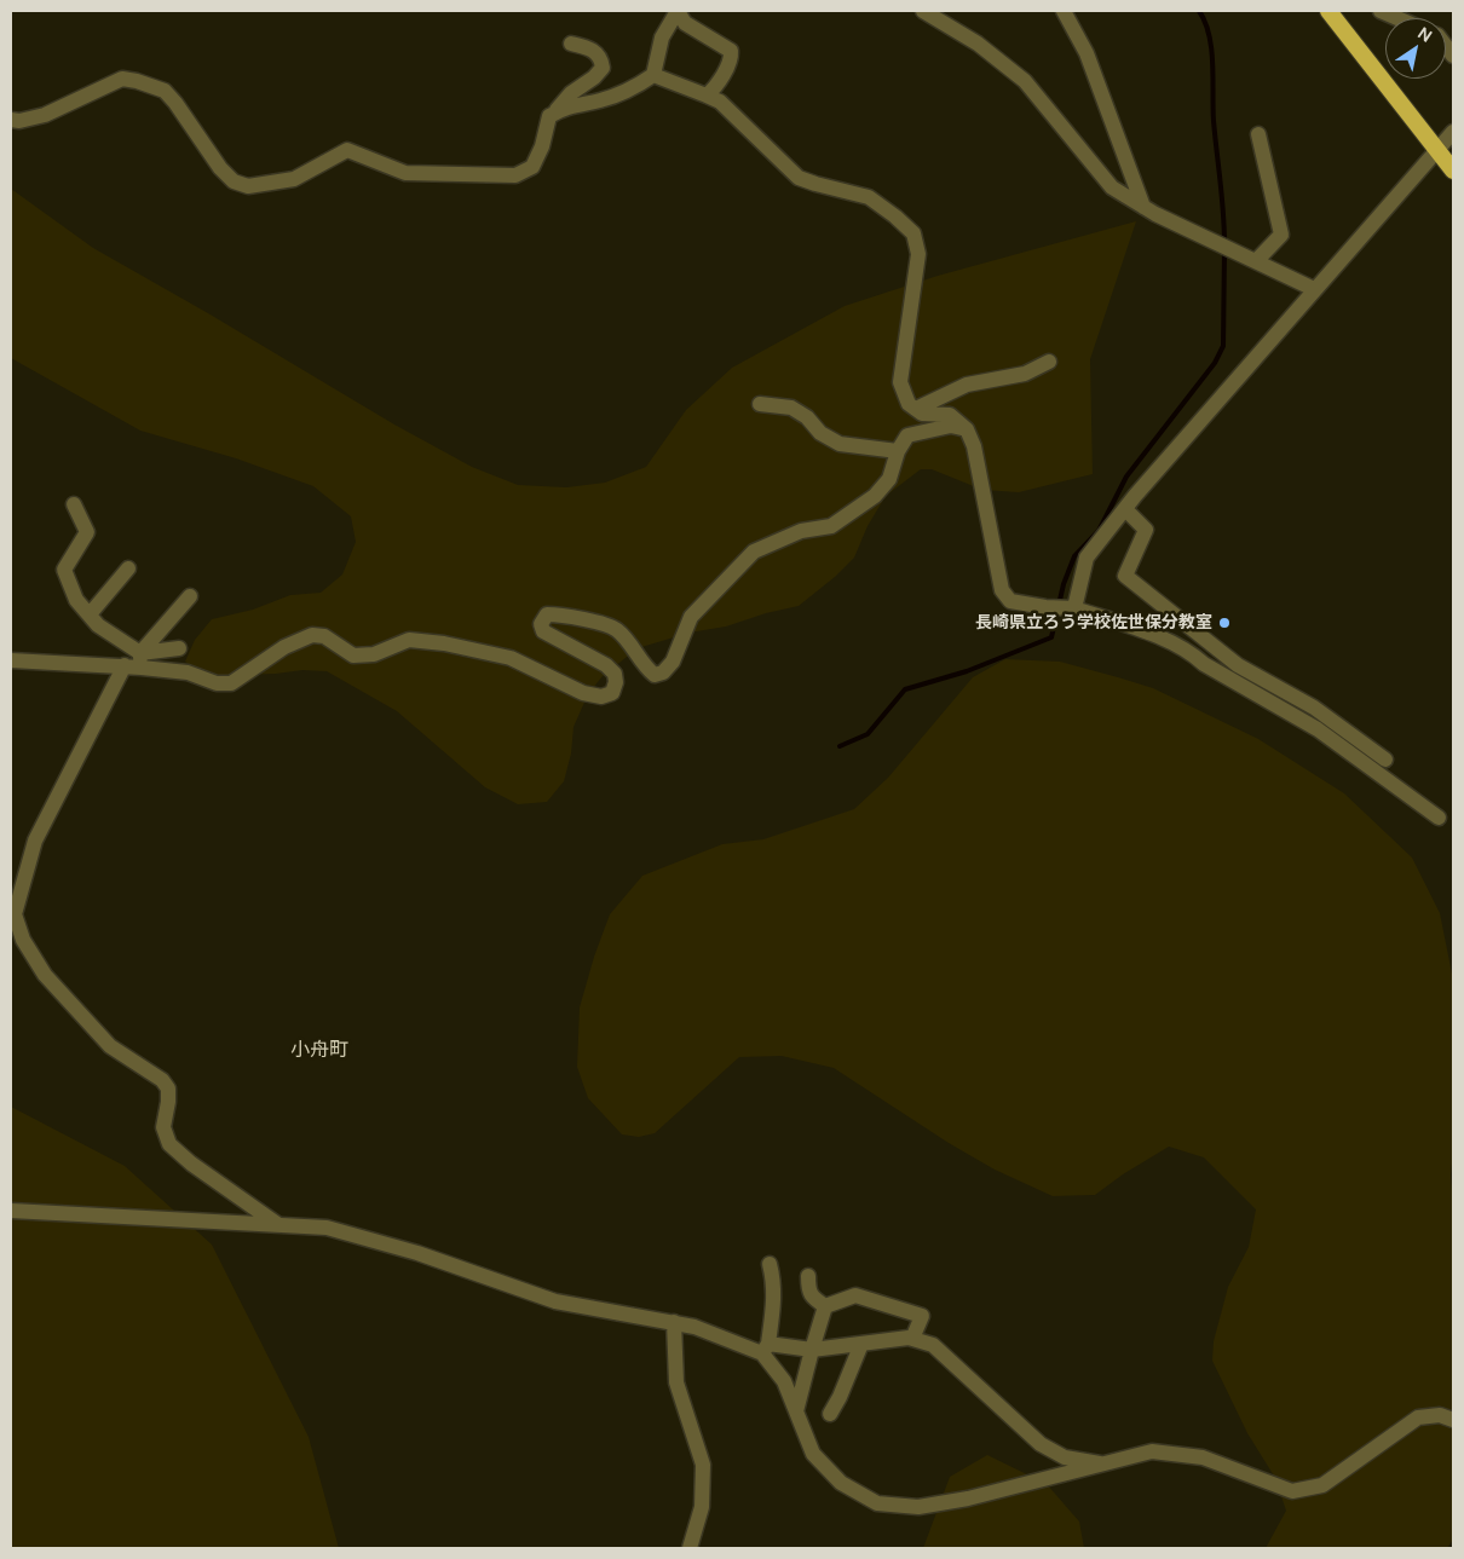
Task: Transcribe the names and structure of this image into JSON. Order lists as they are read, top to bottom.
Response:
{
  "districts": ["小舟町"],
  "places": ["長崎県立ろう学校佐世保分教室"],
  "north": "top right"
}
